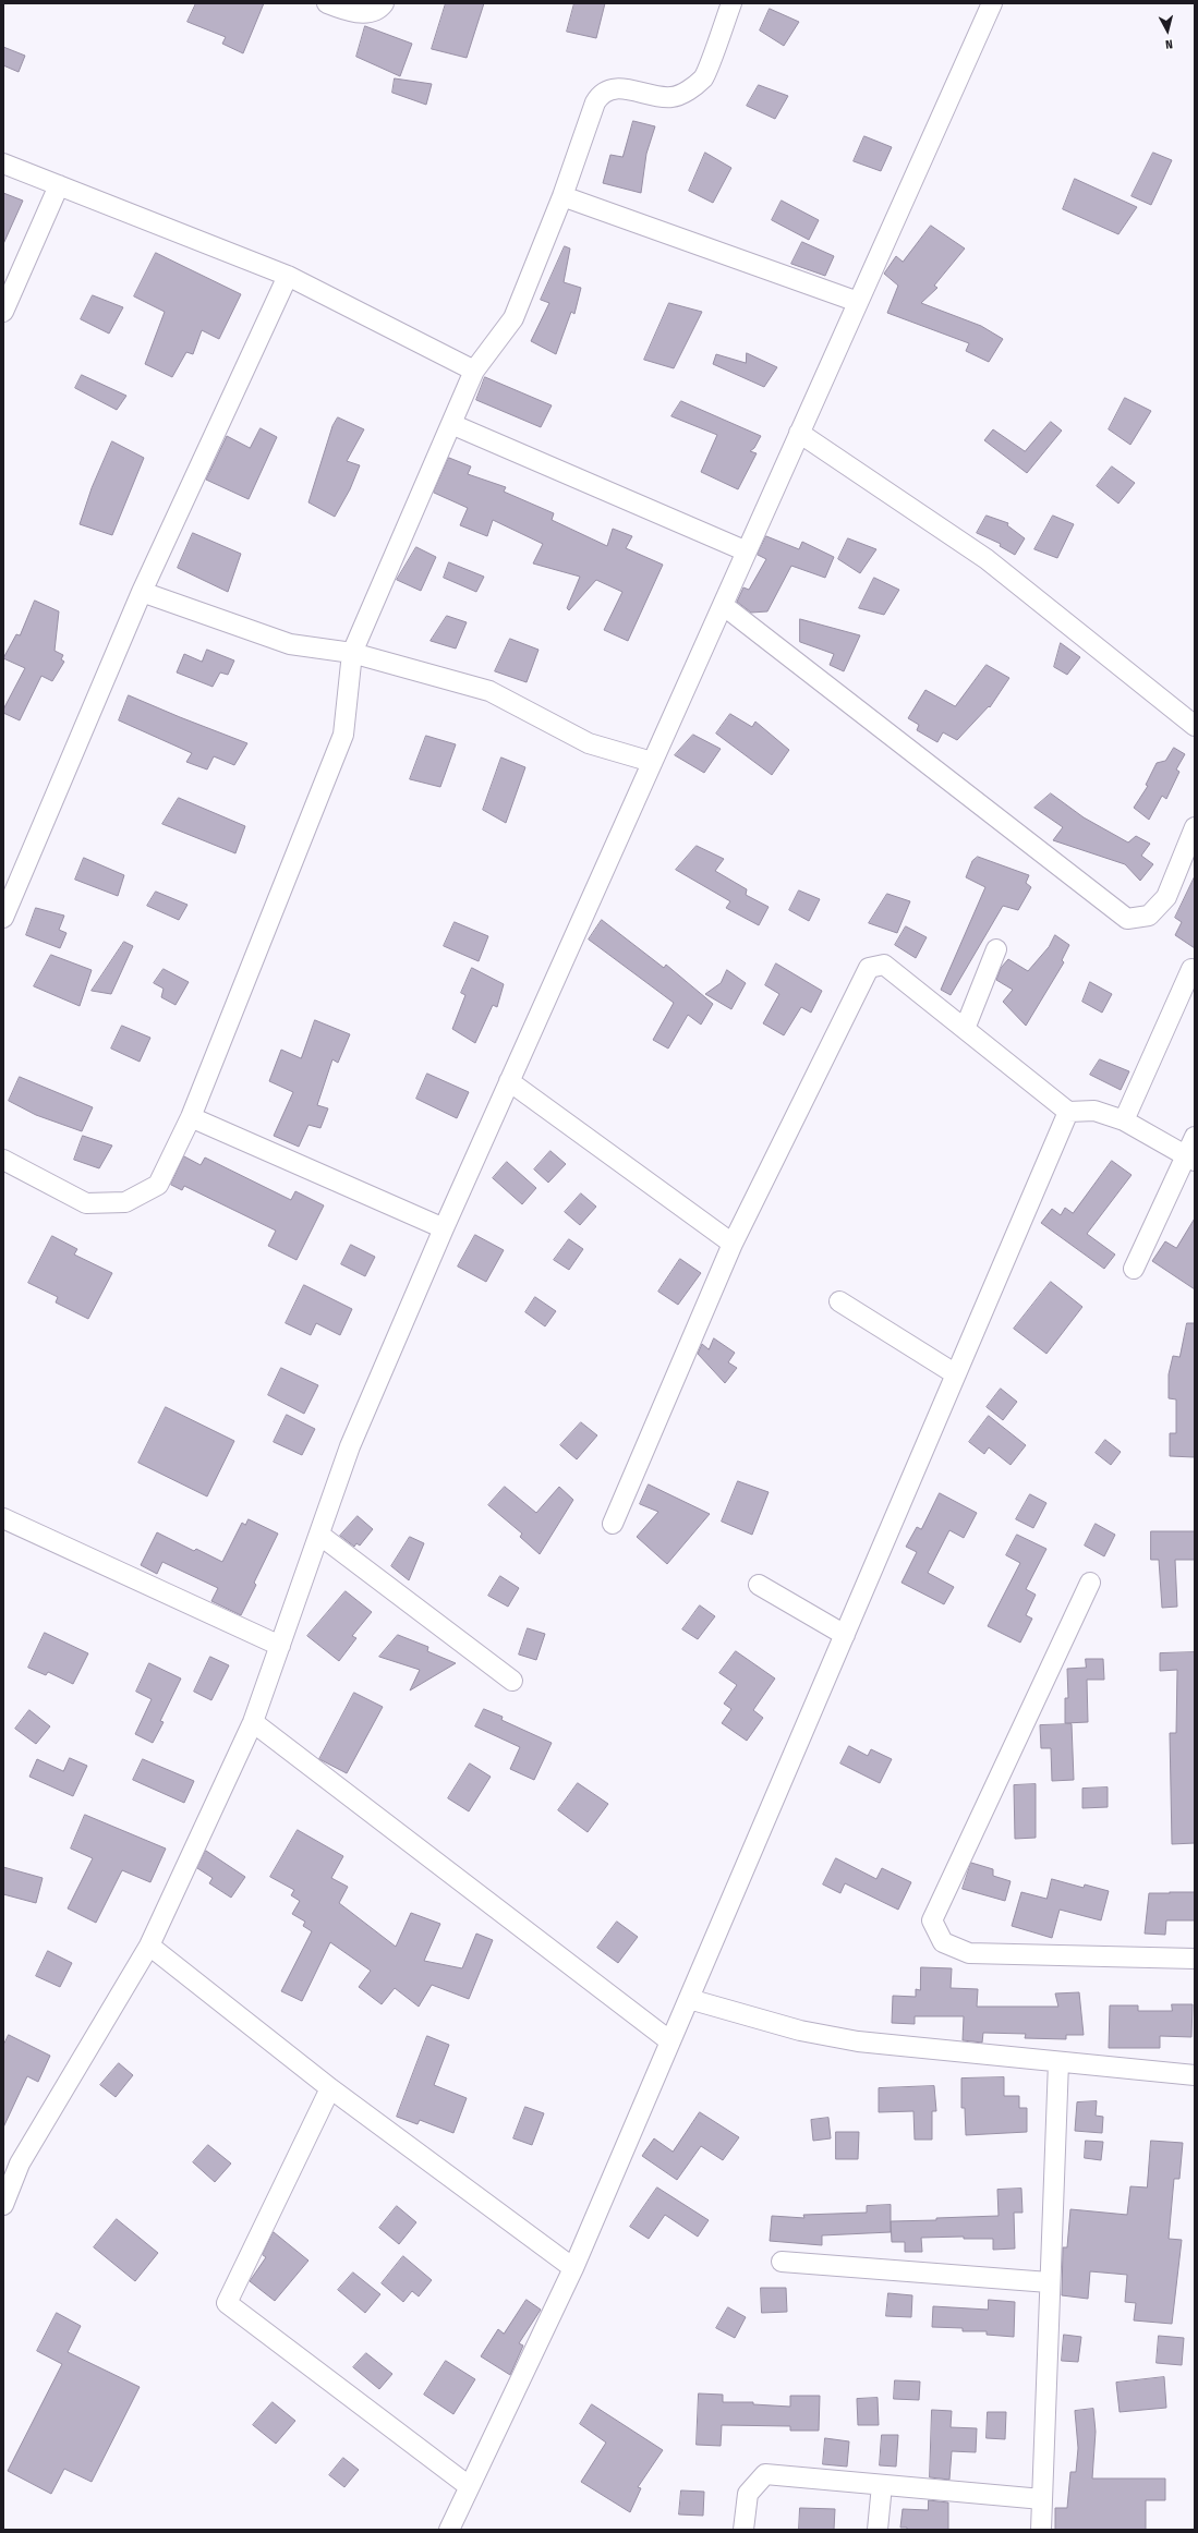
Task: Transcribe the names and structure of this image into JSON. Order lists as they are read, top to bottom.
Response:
{
  "north": "bottom"
}
